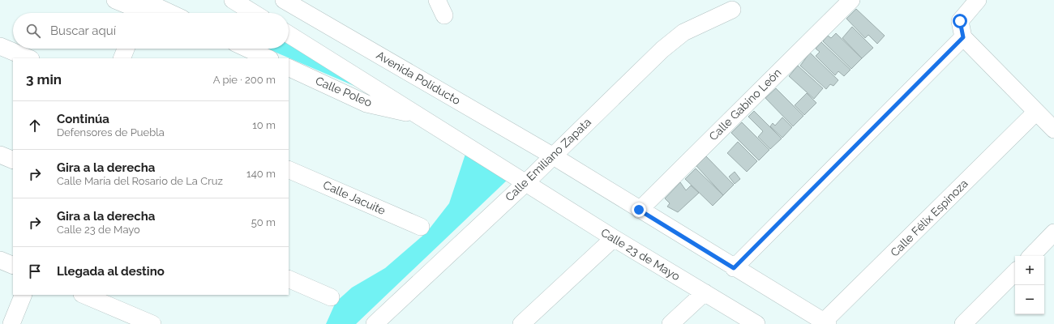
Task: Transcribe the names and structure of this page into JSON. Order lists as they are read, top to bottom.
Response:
{
  "streets": {
    "street": [
      "Avenida Poliducto",
      "Calle Poleo",
      "Calle Gabino León",
      "Calle Emiliano Zapata",
      "Calle Jacuite",
      "Calle Félix Espinoza",
      "Calle 23 de Mayo"
    ]
  },
  "crossings": [
    ["Avenida Poliducto", "Calle Emiliano Zapata"],
    ["Calle Emiliano Zapata", "Calle 23 de Mayo"]
  ],
  "page": {
    "search": "Buscar aquí",
    "heading": ["3 min", "A pie · 200 m"],
    "list": [
      ["Continúa", "Defensores de Puebla", "10 m"],
      ["Gira a la derecha", "Calle María del Rosario de La Cruz", "140 m"],
      ["Gira a la derecha", "Calle 23 de Mayo", "50 m"],
      "Llegada al destino"
    ],
    "map_buttons": ["+", "−"]
  }
}
